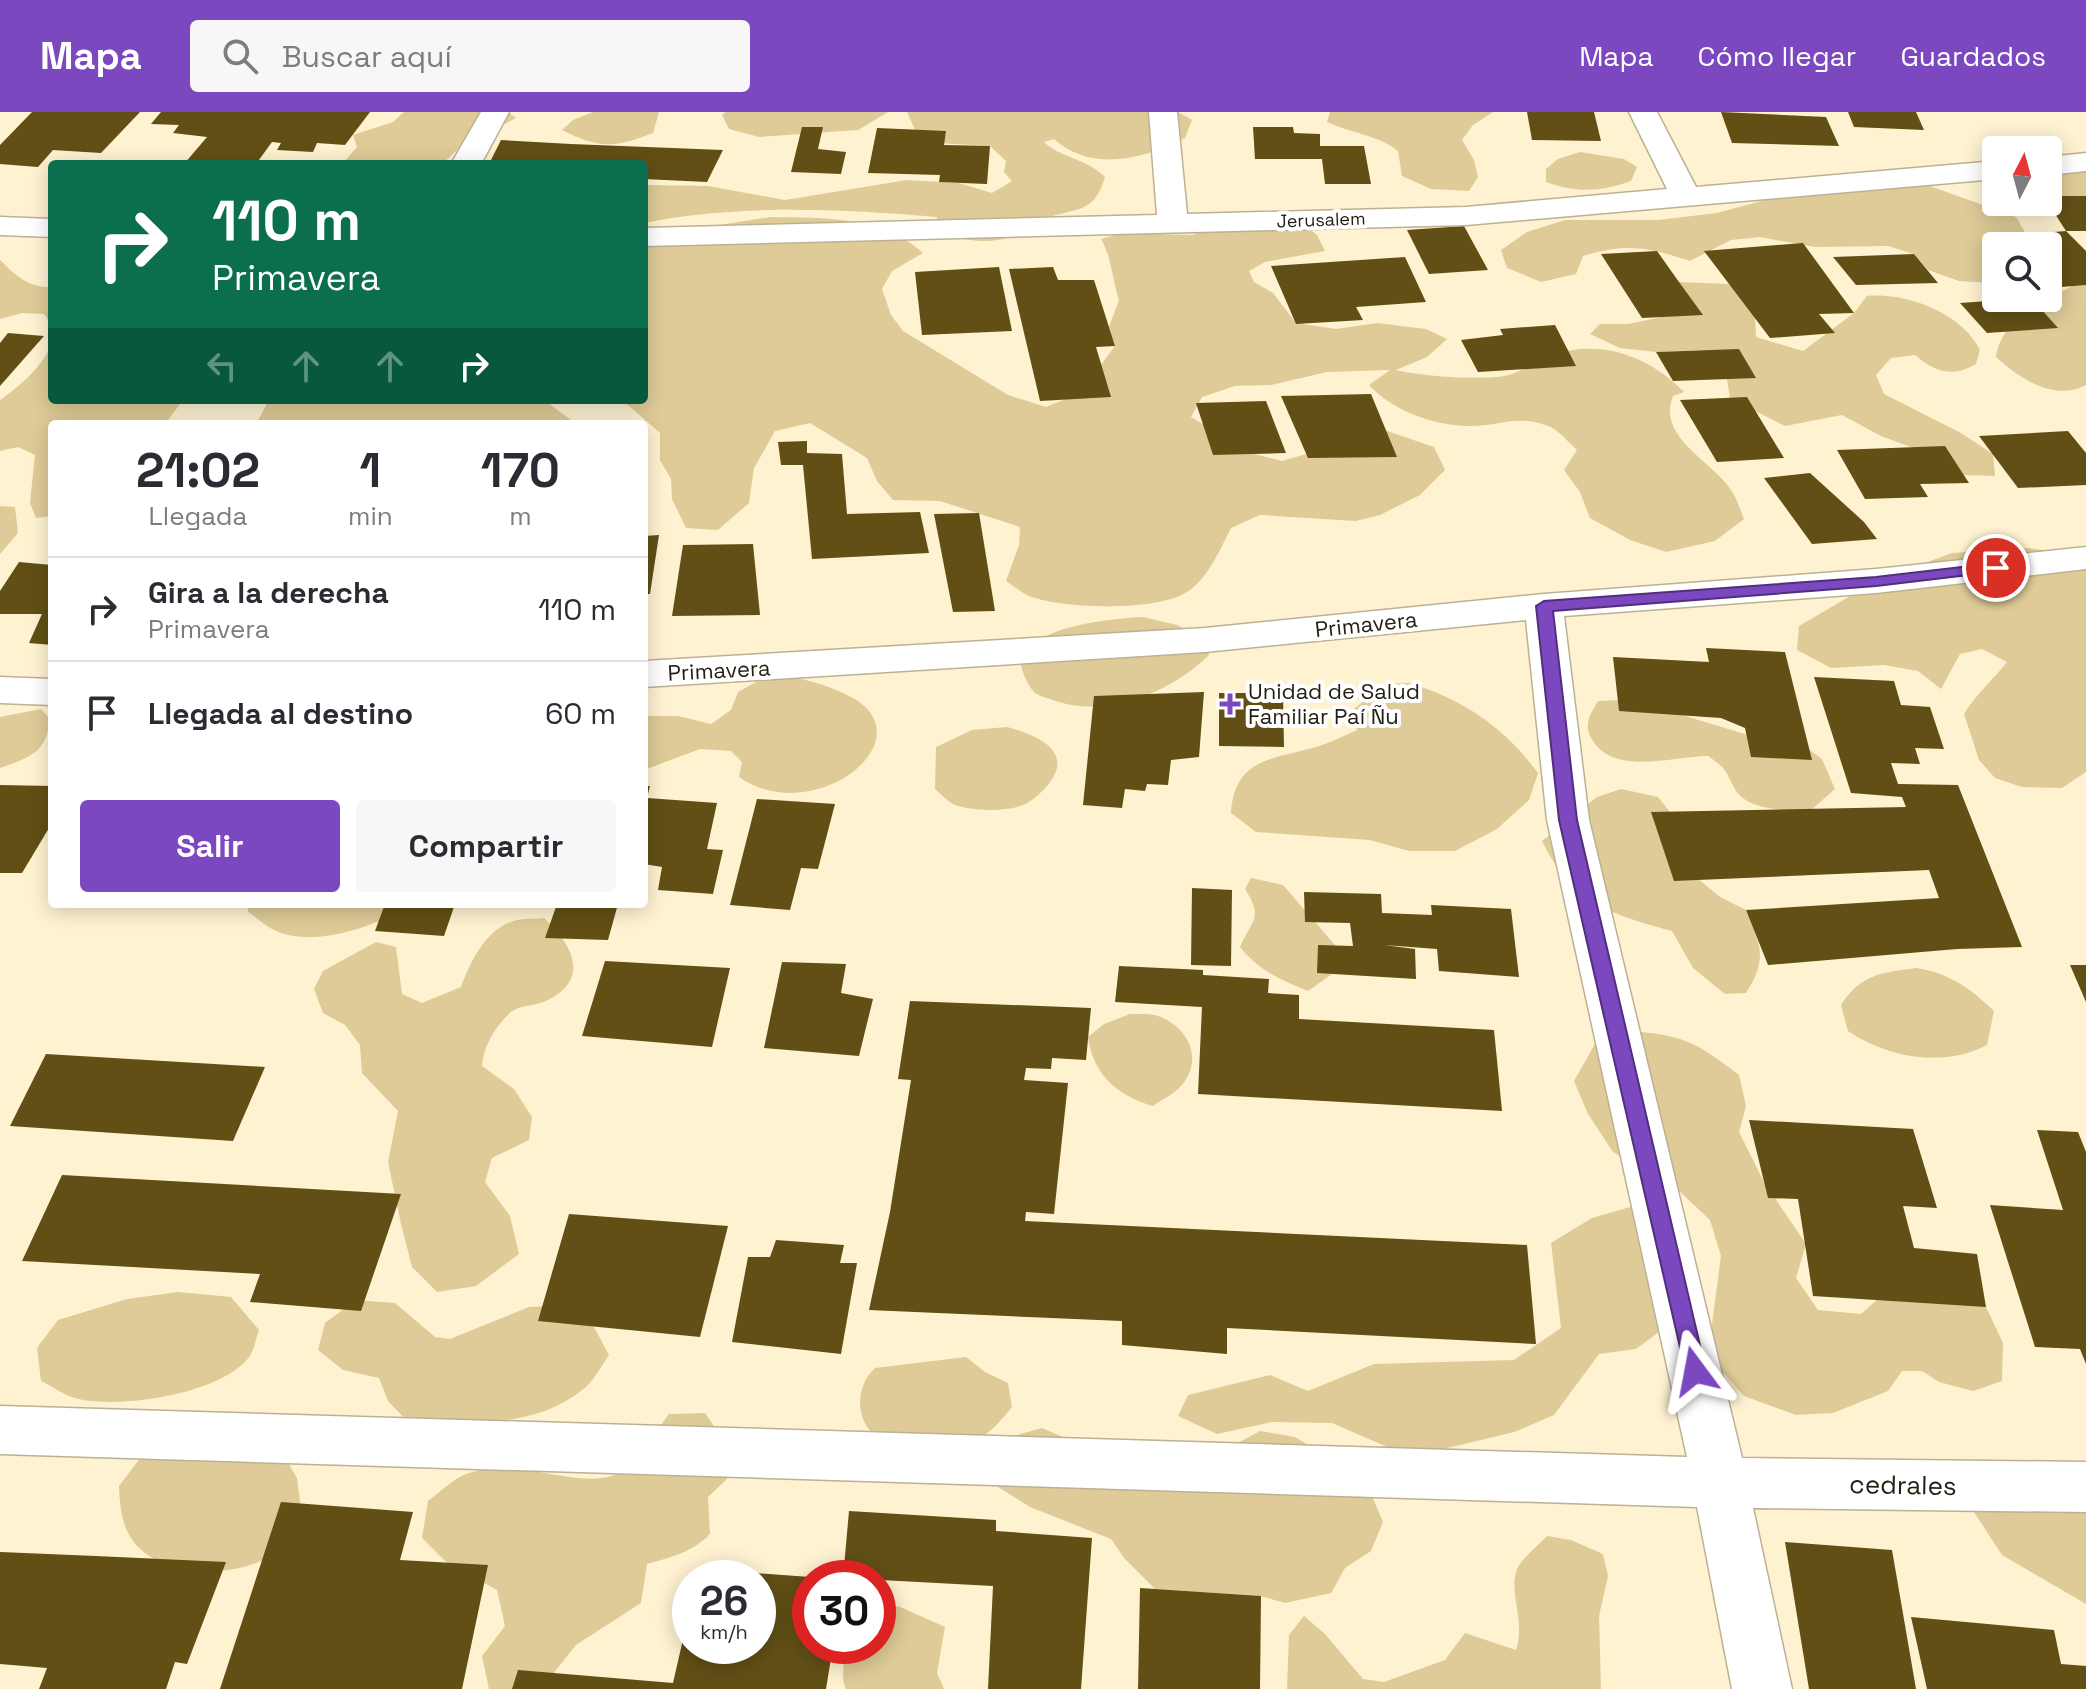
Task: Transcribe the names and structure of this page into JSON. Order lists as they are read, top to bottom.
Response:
{
  "streets": {
    "street": ["Jerusalem", "Primavera", "cedrales"]
  },
  "places": {
    "health": ["Unidad de Salud Familiar Paí Ñu"]
  },
  "north": "top",
  "page": {
    "header": "Mapa",
    "search": "Buscar aquí",
    "nav": ["Mapa", "Cómo llegar", "Guardados"],
    "turn": ["110 m", "Primavera"],
    "eta": [
      "21:02",
      "Llegada",
      "1",
      "min",
      "170",
      "m"
    ],
    "list": [
      {
        "name": "Gira a la derecha",
        "note": "Primavera",
        "value": "110 m"
      },
      {
        "name": "Llegada al destino",
        "value": "60 m"
      }
    ],
    "buttons": ["Salir", "Compartir"],
    "speed": "26 km/h",
    "limit": "30"
  }
}
